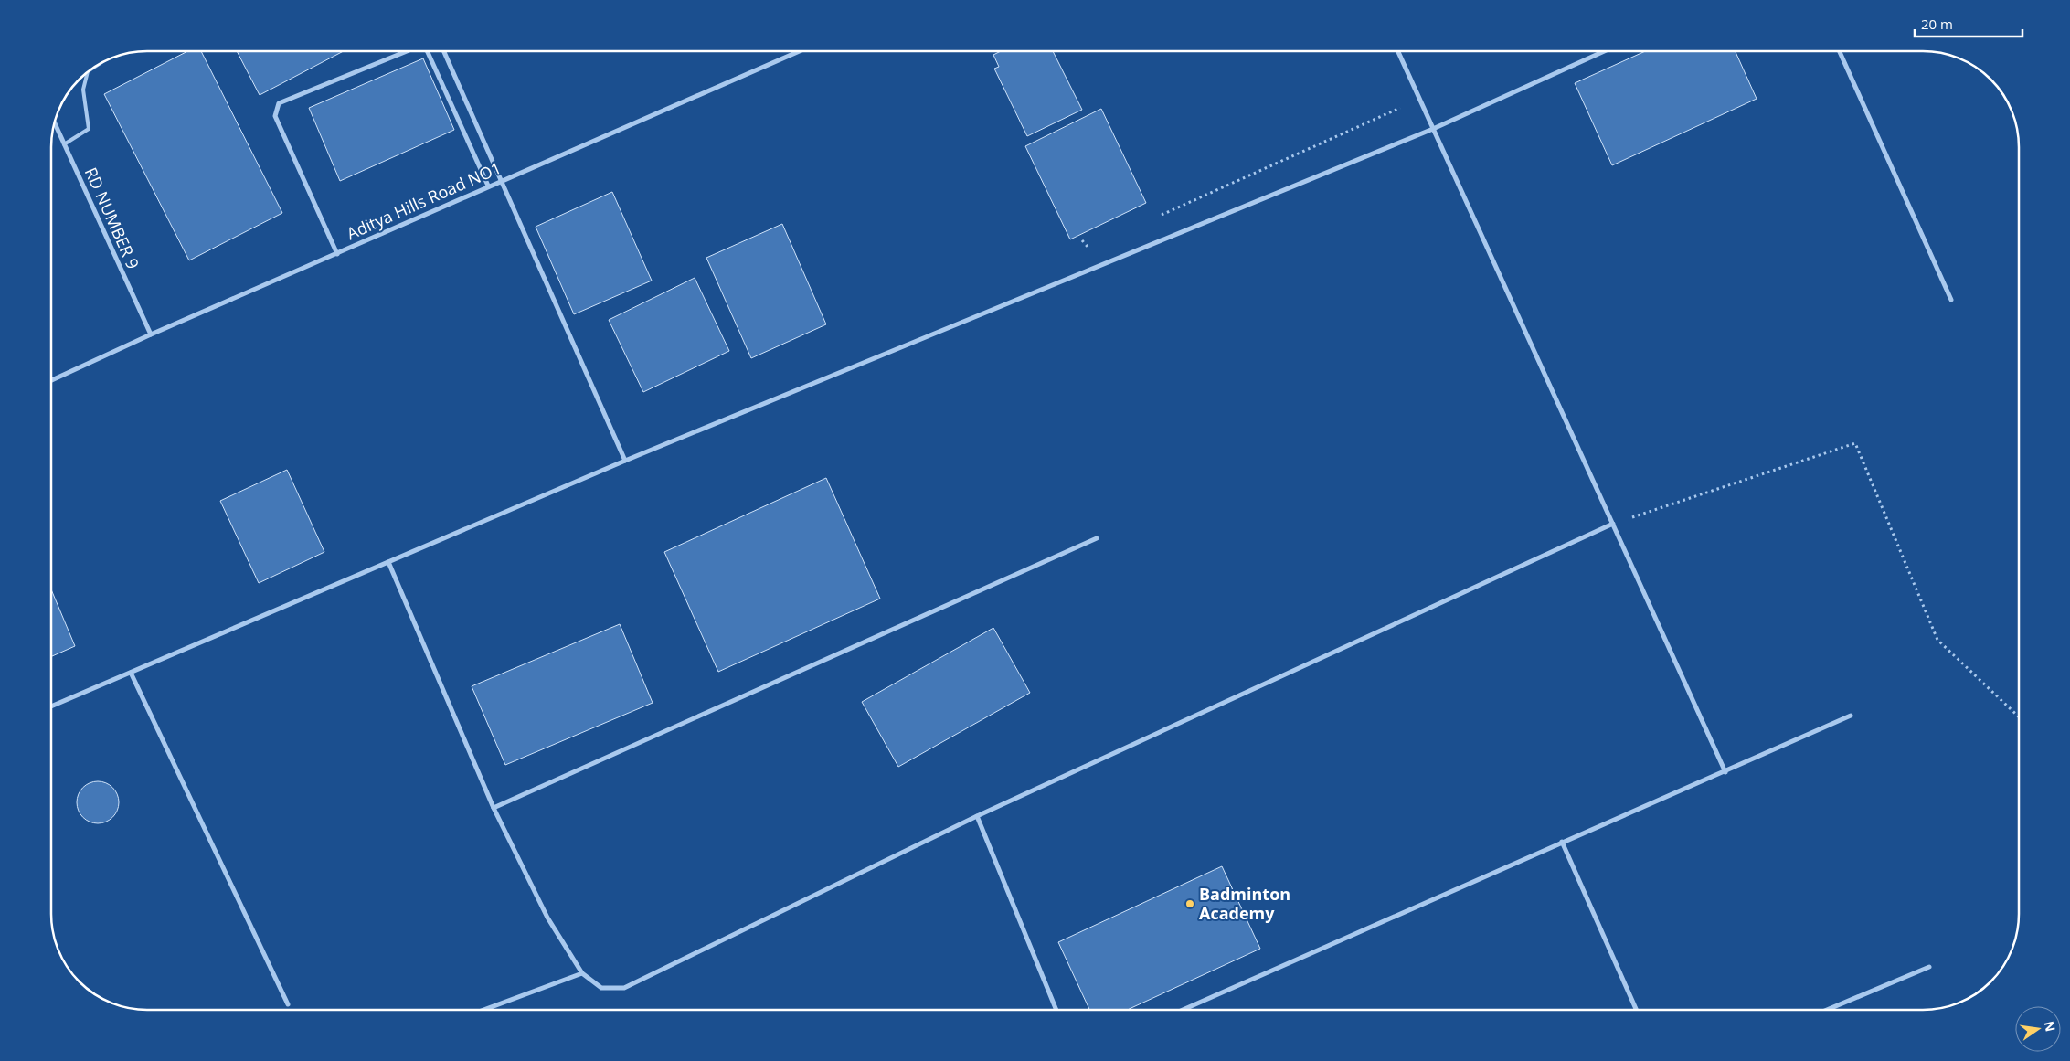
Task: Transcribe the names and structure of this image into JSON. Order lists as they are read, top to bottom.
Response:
{
  "streets": {
    "street": ["Aditya Hills Road NO1", "RD NUMBER 9"]
  },
  "crossings": [
    ["Aditya Hills Road NO1", "RD NUMBER 9"]
  ],
  "places": ["Badminton Academy"],
  "scale_bar": "20 m",
  "north": "right"
}
